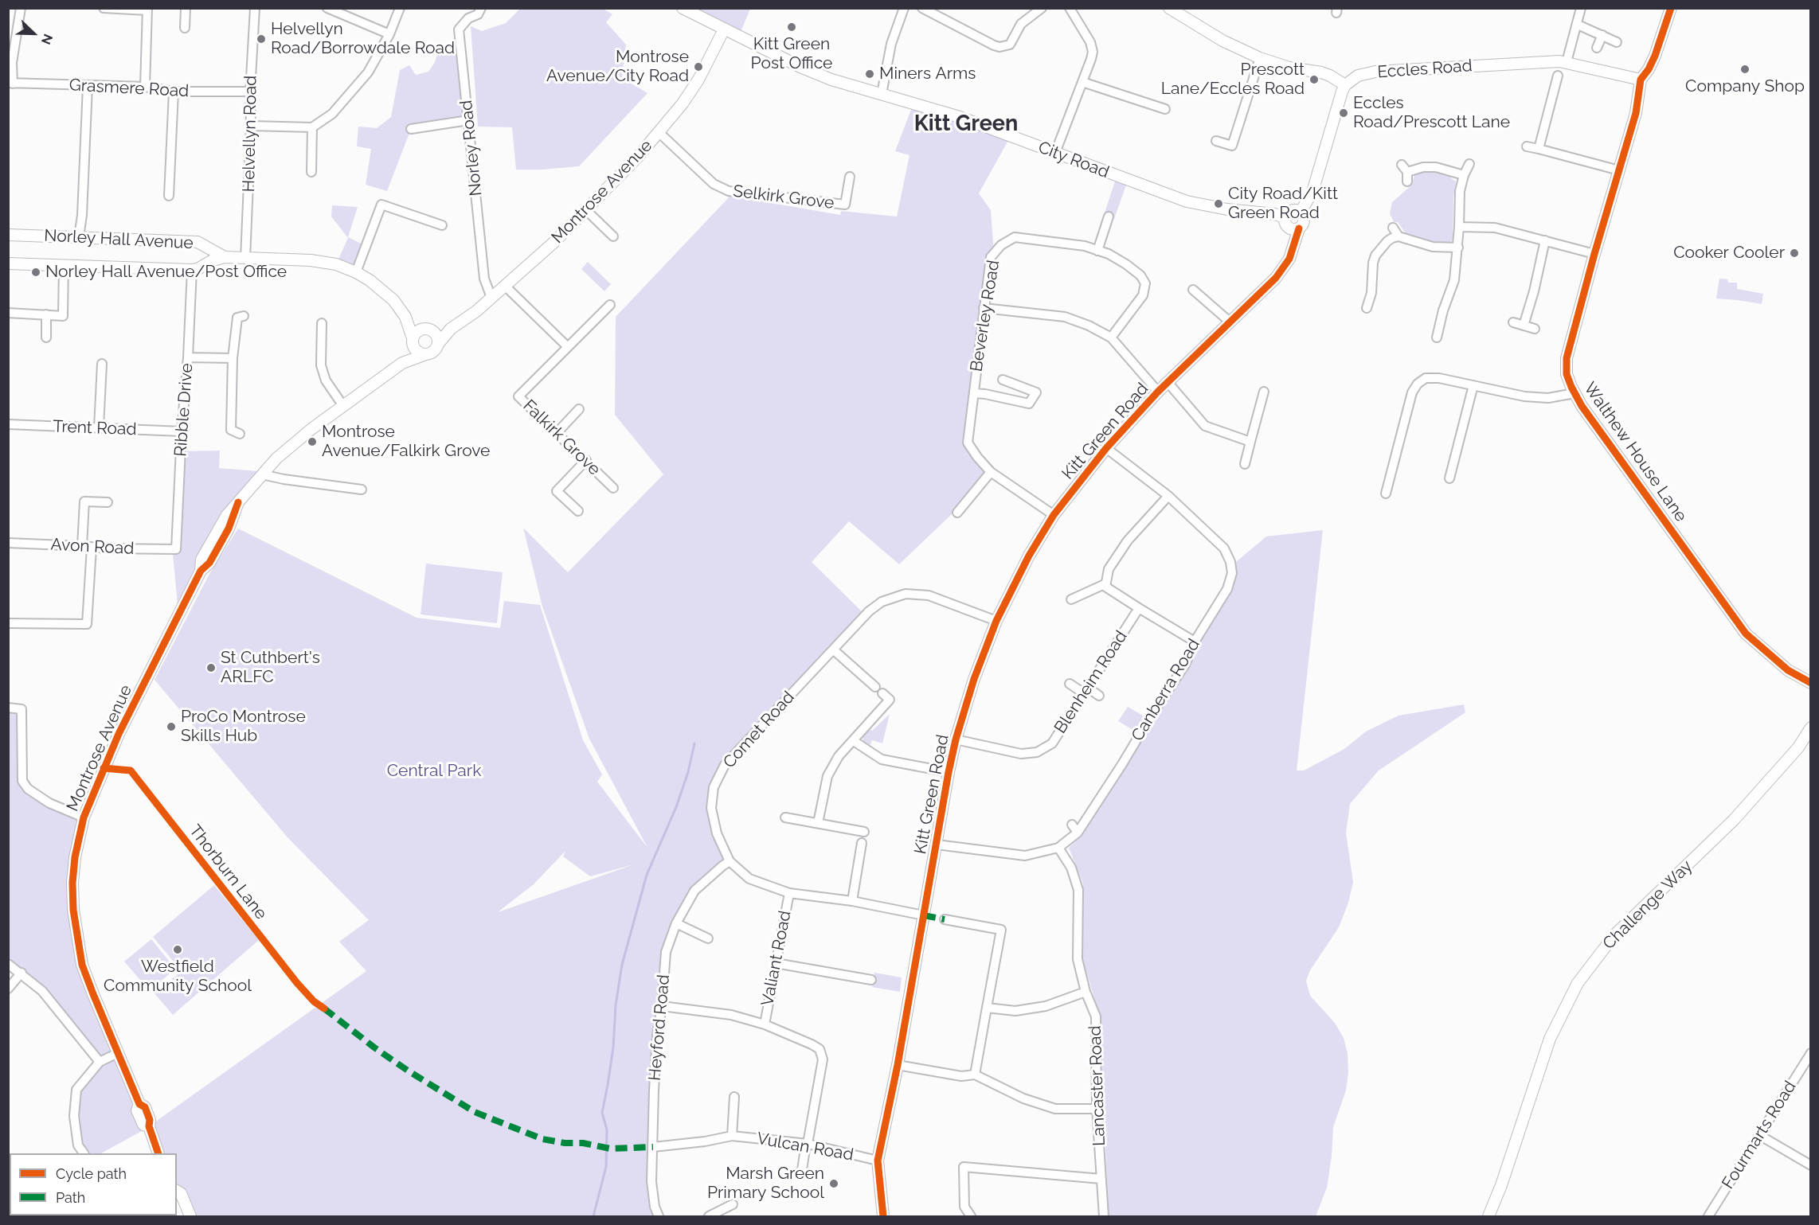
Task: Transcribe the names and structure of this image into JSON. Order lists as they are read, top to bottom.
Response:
{
  "streets": {
    "street": [
      "Eccles Road",
      "Grasmere Road",
      "Helvellyn Road",
      "Norley Road",
      "City Road",
      "Montrose Avenue",
      "Selkirk Grove",
      "Norley Hall Avenue",
      "Beverley Road",
      "Ribble Drive",
      "Trent Road",
      "Kitt Green Road",
      "Falkirk Grove",
      "Walthew House Lane",
      "Avon Road",
      "Blenheim Road",
      "Canberra Road",
      "Comet Road",
      "Challenge Way",
      "Valiant Road",
      "Heyford Road",
      "Lancaster Road",
      "Fourmarts Road",
      "Vulcan Road"
    ],
    "cycle path": ["Thorburn Lane"]
  },
  "crossings": [
    ["Eccles Road", "Walthew House Lane"],
    ["Grasmere Road", "Helvellyn Road"],
    ["Helvellyn Road", "Norley Hall Avenue"],
    ["Norley Road", "Montrose Avenue"],
    ["City Road", "Montrose Avenue"],
    ["City Road", "Kitt Green Road"],
    ["Montrose Avenue", "Selkirk Grove"],
    ["Montrose Avenue", "Norley Hall Avenue"],
    ["Norley Hall Avenue", "Ribble Drive"],
    ["Beverley Road", "Kitt Green Road"],
    ["Ribble Drive", "Trent Road"],
    ["Ribble Drive", "Avon Road"],
    ["Kitt Green Road", "Blenheim Road"],
    ["Kitt Green Road", "Canberra Road"],
    ["Kitt Green Road", "Comet Road"],
    ["Kitt Green Road", "Vulcan Road"],
    ["Canberra Road", "Lancaster Road"],
    ["Comet Road", "Valiant Road"],
    ["Comet Road", "Heyford Road"],
    ["Heyford Road", "Vulcan Road"]
  ],
  "districts": ["Kitt Green"],
  "parks": ["Central Park"],
  "places": [
    "Kitt Green Post Office",
    "Helvellyn Road/Borrowdale Road",
    "Montrose Avenue/City Road",
    "Company Shop",
    "Miners Arms",
    "Prescott Lane/Eccles Road",
    "Eccles Road/Prescott Lane",
    "City Road/Kitt Green Road",
    "Cooker Cooler",
    "Norley Hall Avenue/Post Office",
    "Montrose Avenue/Falkirk Grove",
    "St Cuthbert's ARLFC",
    "ProCo Montrose Skills Hub",
    "Westfield Community School",
    "Marsh Green Primary School"
  ],
  "legend": ["Cycle path", "Path"],
  "north": "bottom right"
}
